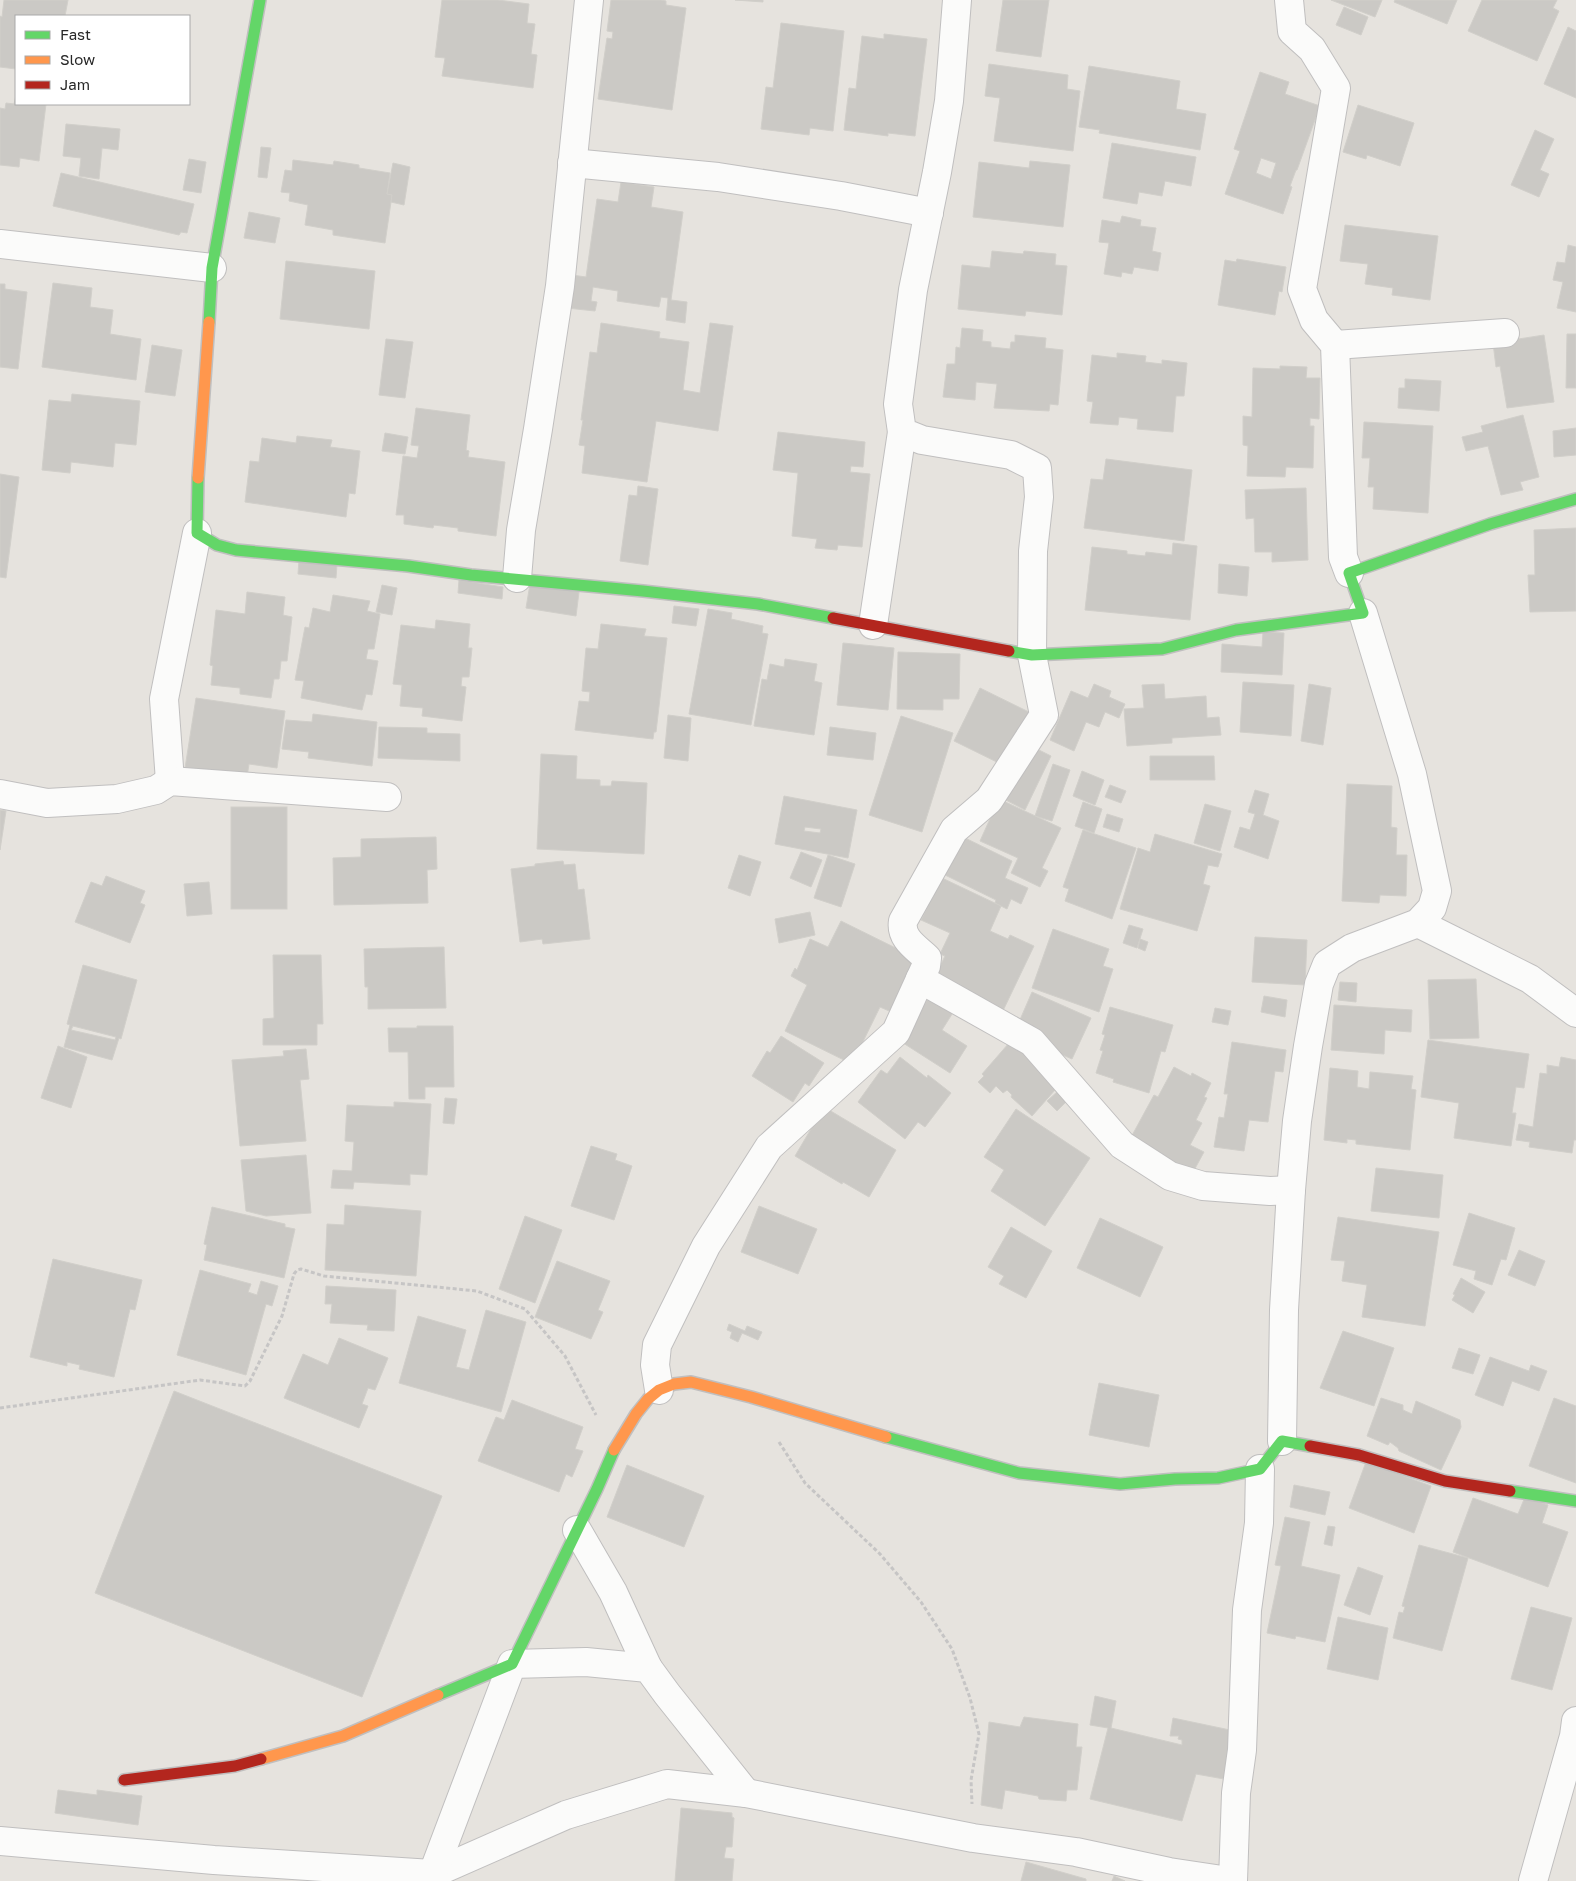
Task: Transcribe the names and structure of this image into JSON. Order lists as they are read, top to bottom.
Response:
{
  "legend": ["Fast", "Slow", "Jam"]
}
